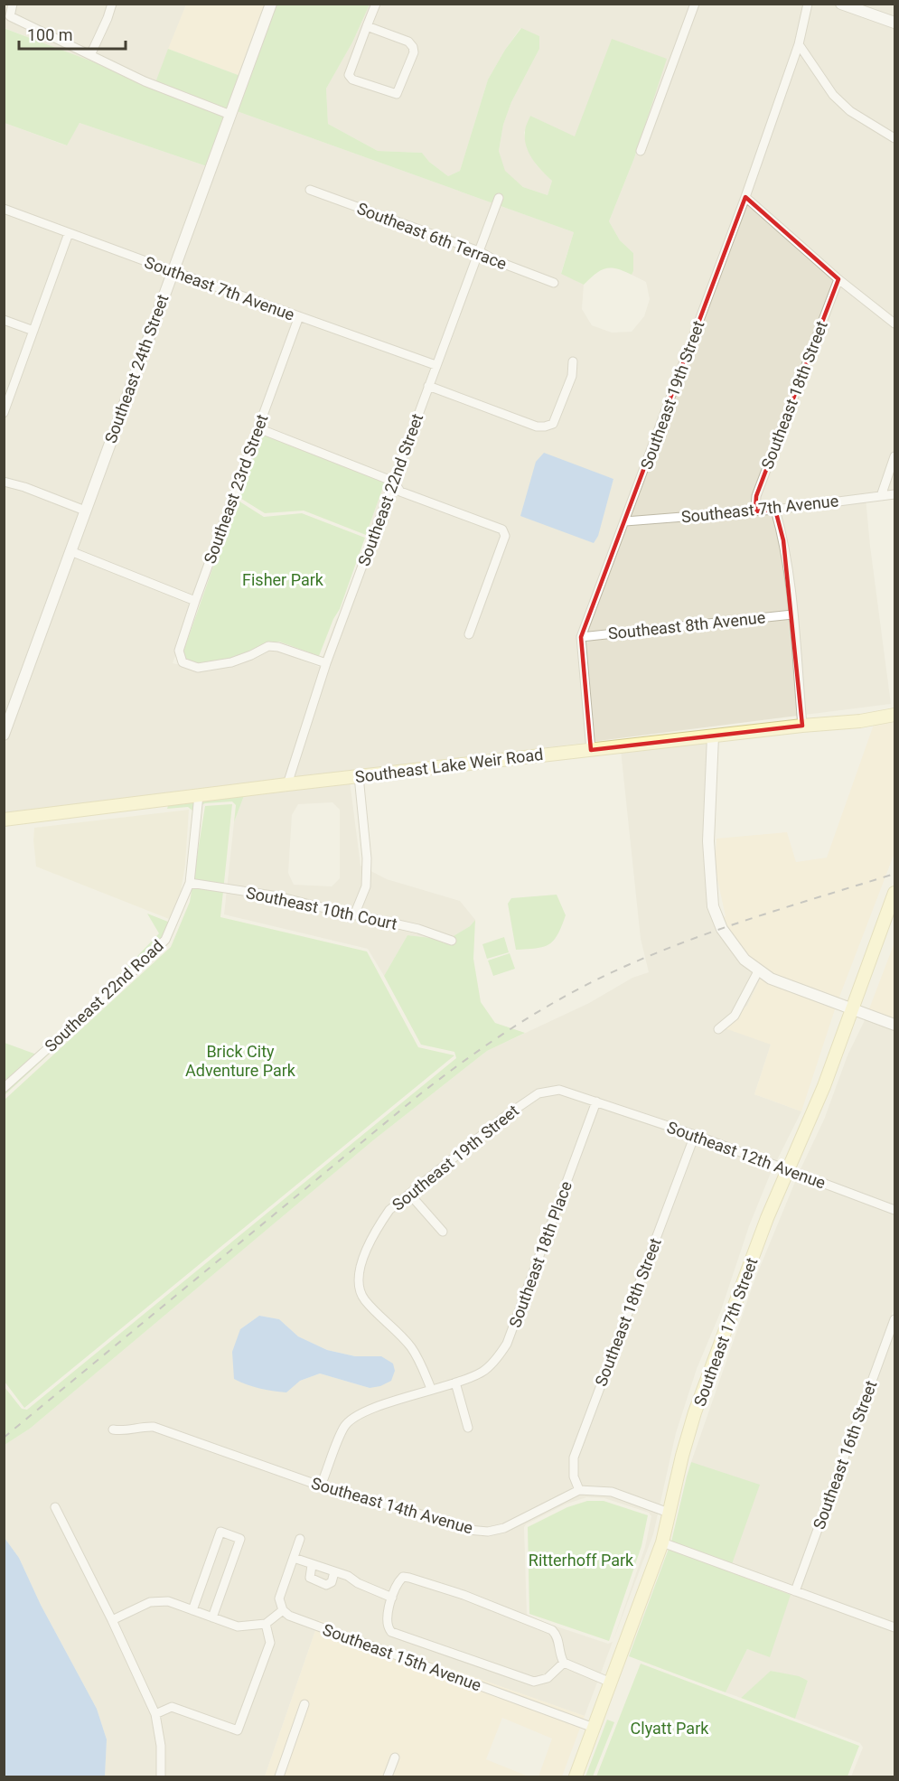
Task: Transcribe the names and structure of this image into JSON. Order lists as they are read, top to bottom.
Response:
{
  "streets": {
    "main road": ["Southeast Lake Weir Road", "Southeast 17th Street"],
    "street": [
      "Southeast 6th Terrace",
      "Southeast 7th Avenue",
      "Southeast 24th Street",
      "Southeast 19th Street",
      "Southeast 18th Street",
      "Southeast 23rd Street",
      "Southeast 22nd Street",
      "Southeast 8th Avenue",
      "Southeast 10th Court",
      "Southeast 22nd Road",
      "Southeast 12th Avenue",
      "Southeast 18th Place",
      "Southeast 16th Street",
      "Southeast 14th Avenue",
      "Southeast 15th Avenue"
    ]
  },
  "crossings": [
    ["Southeast 6th Terrace", "Southeast 22nd Street"],
    ["Southeast 7th Avenue", "Southeast 24th Street"],
    ["Southeast 7th Avenue", "Southeast 19th Street"],
    ["Southeast 7th Avenue", "Southeast 18th Street"],
    ["Southeast 7th Avenue", "Southeast 23rd Street"],
    ["Southeast 7th Avenue", "Southeast 22nd Street"],
    ["Southeast 19th Street", "Southeast 8th Avenue"],
    ["Southeast 19th Street", "Southeast Lake Weir Road"],
    ["Southeast 19th Street", "Southeast 12th Avenue"],
    ["Southeast 19th Street", "Southeast 18th Place"],
    ["Southeast 18th Street", "Southeast 12th Avenue"],
    ["Southeast 18th Street", "Southeast 14th Avenue"],
    ["Southeast 23rd Street", "Southeast 22nd Street"],
    ["Southeast 22nd Street", "Southeast Lake Weir Road"],
    ["Southeast Lake Weir Road", "Southeast 22nd Road"],
    ["Southeast 10th Court", "Southeast 22nd Road"],
    ["Southeast 12th Avenue", "Southeast 18th Place"],
    ["Southeast 12th Avenue", "Southeast 17th Street"],
    ["Southeast 18th Place", "Southeast 14th Avenue"],
    ["Southeast 17th Street", "Southeast 15th Avenue"]
  ],
  "parks": [
    "Fisher Park",
    "Brick City Adventure Park",
    "Ritterhoff Park",
    "Clyatt Park"
  ],
  "scale_bar": "100 m"
}
